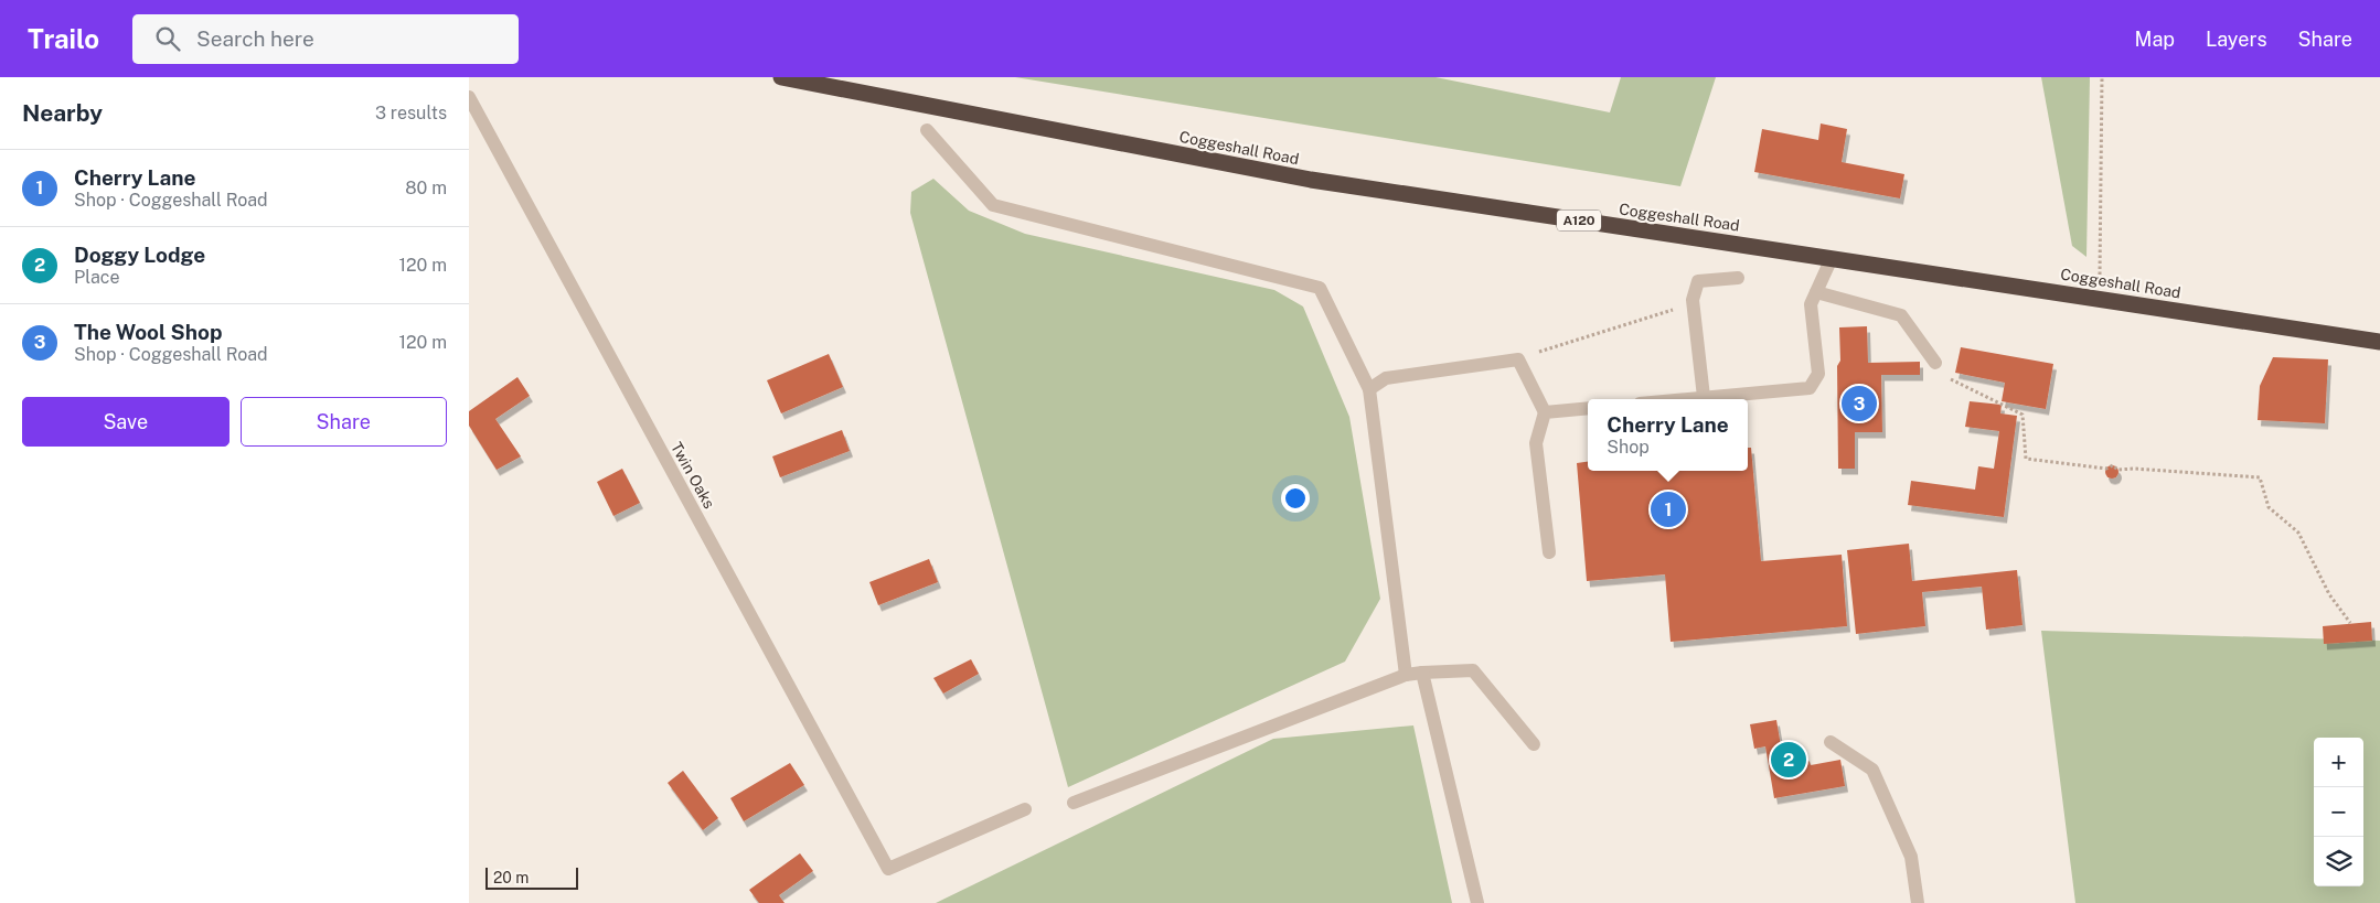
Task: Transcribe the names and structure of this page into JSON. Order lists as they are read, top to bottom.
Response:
{
  "streets": {
    "highway": ["Coggeshall Road", "A120"],
    "street": ["Twin Oaks"]
  },
  "scale_bar": "20 m",
  "page": {
    "header": "Trailo",
    "search": "Search here",
    "nav": ["Map", "Layers", "Share"],
    "heading": ["Nearby", "3 results"],
    "list": [
      {
        "mark": "1",
        "name": "Cherry Lane",
        "note": "Shop · Coggeshall Road",
        "value": "80 m"
      },
      {
        "mark": "2",
        "name": "Doggy Lodge",
        "note": "Place",
        "value": "120 m"
      },
      {
        "mark": "3",
        "name": "The Wool Shop",
        "note": "Shop · Coggeshall Road",
        "value": "120 m"
      }
    ],
    "buttons": ["Save", "Share"],
    "pins": ["3", "1", "2"],
    "popup": ["Cherry Lane", "Shop"],
    "map_buttons": ["+", "−"],
    "scale": "20 m"
  }
}
